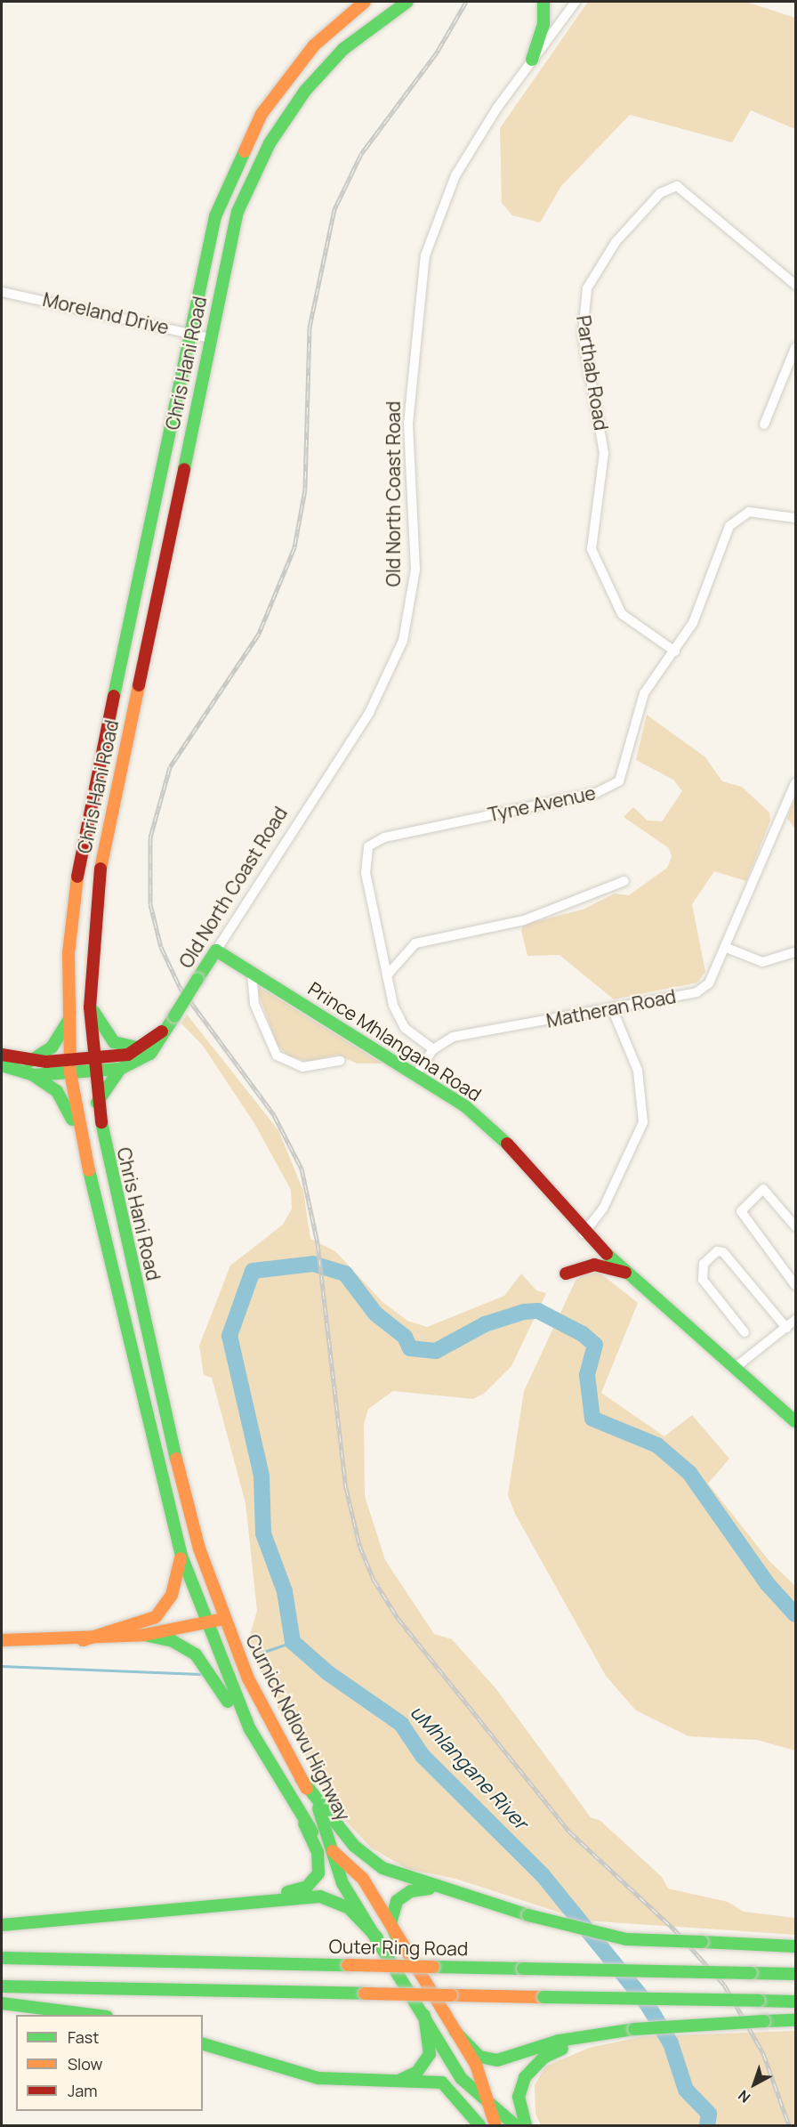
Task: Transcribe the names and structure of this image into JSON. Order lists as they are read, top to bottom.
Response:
{
  "streets": {
    "main road": [
      "Chris Hani Road",
      "Old North Coast Road",
      "Prince Mhlangana Road",
      "Curnick Ndlovu Highway",
      "Outer Ring Road"
    ],
    "street": [
      "Moreland Drive",
      "Parthab Road",
      "Tyne Avenue",
      "Matheran Road"
    ]
  },
  "crossings": [
    ["Moreland Drive", "Chris Hani Road"],
    ["Chris Hani Road", "Old North Coast Road"],
    ["Chris Hani Road", "Curnick Ndlovu Highway"],
    ["Parthab Road", "Tyne Avenue"],
    ["Old North Coast Road", "Prince Mhlangana Road"],
    ["Tyne Avenue", "Matheran Road"],
    ["Matheran Road", "Prince Mhlangana Road"]
  ],
  "water": ["uMhlangane River"],
  "legend": ["Fast", "Slow", "Jam"],
  "north": "bottom left"
}
